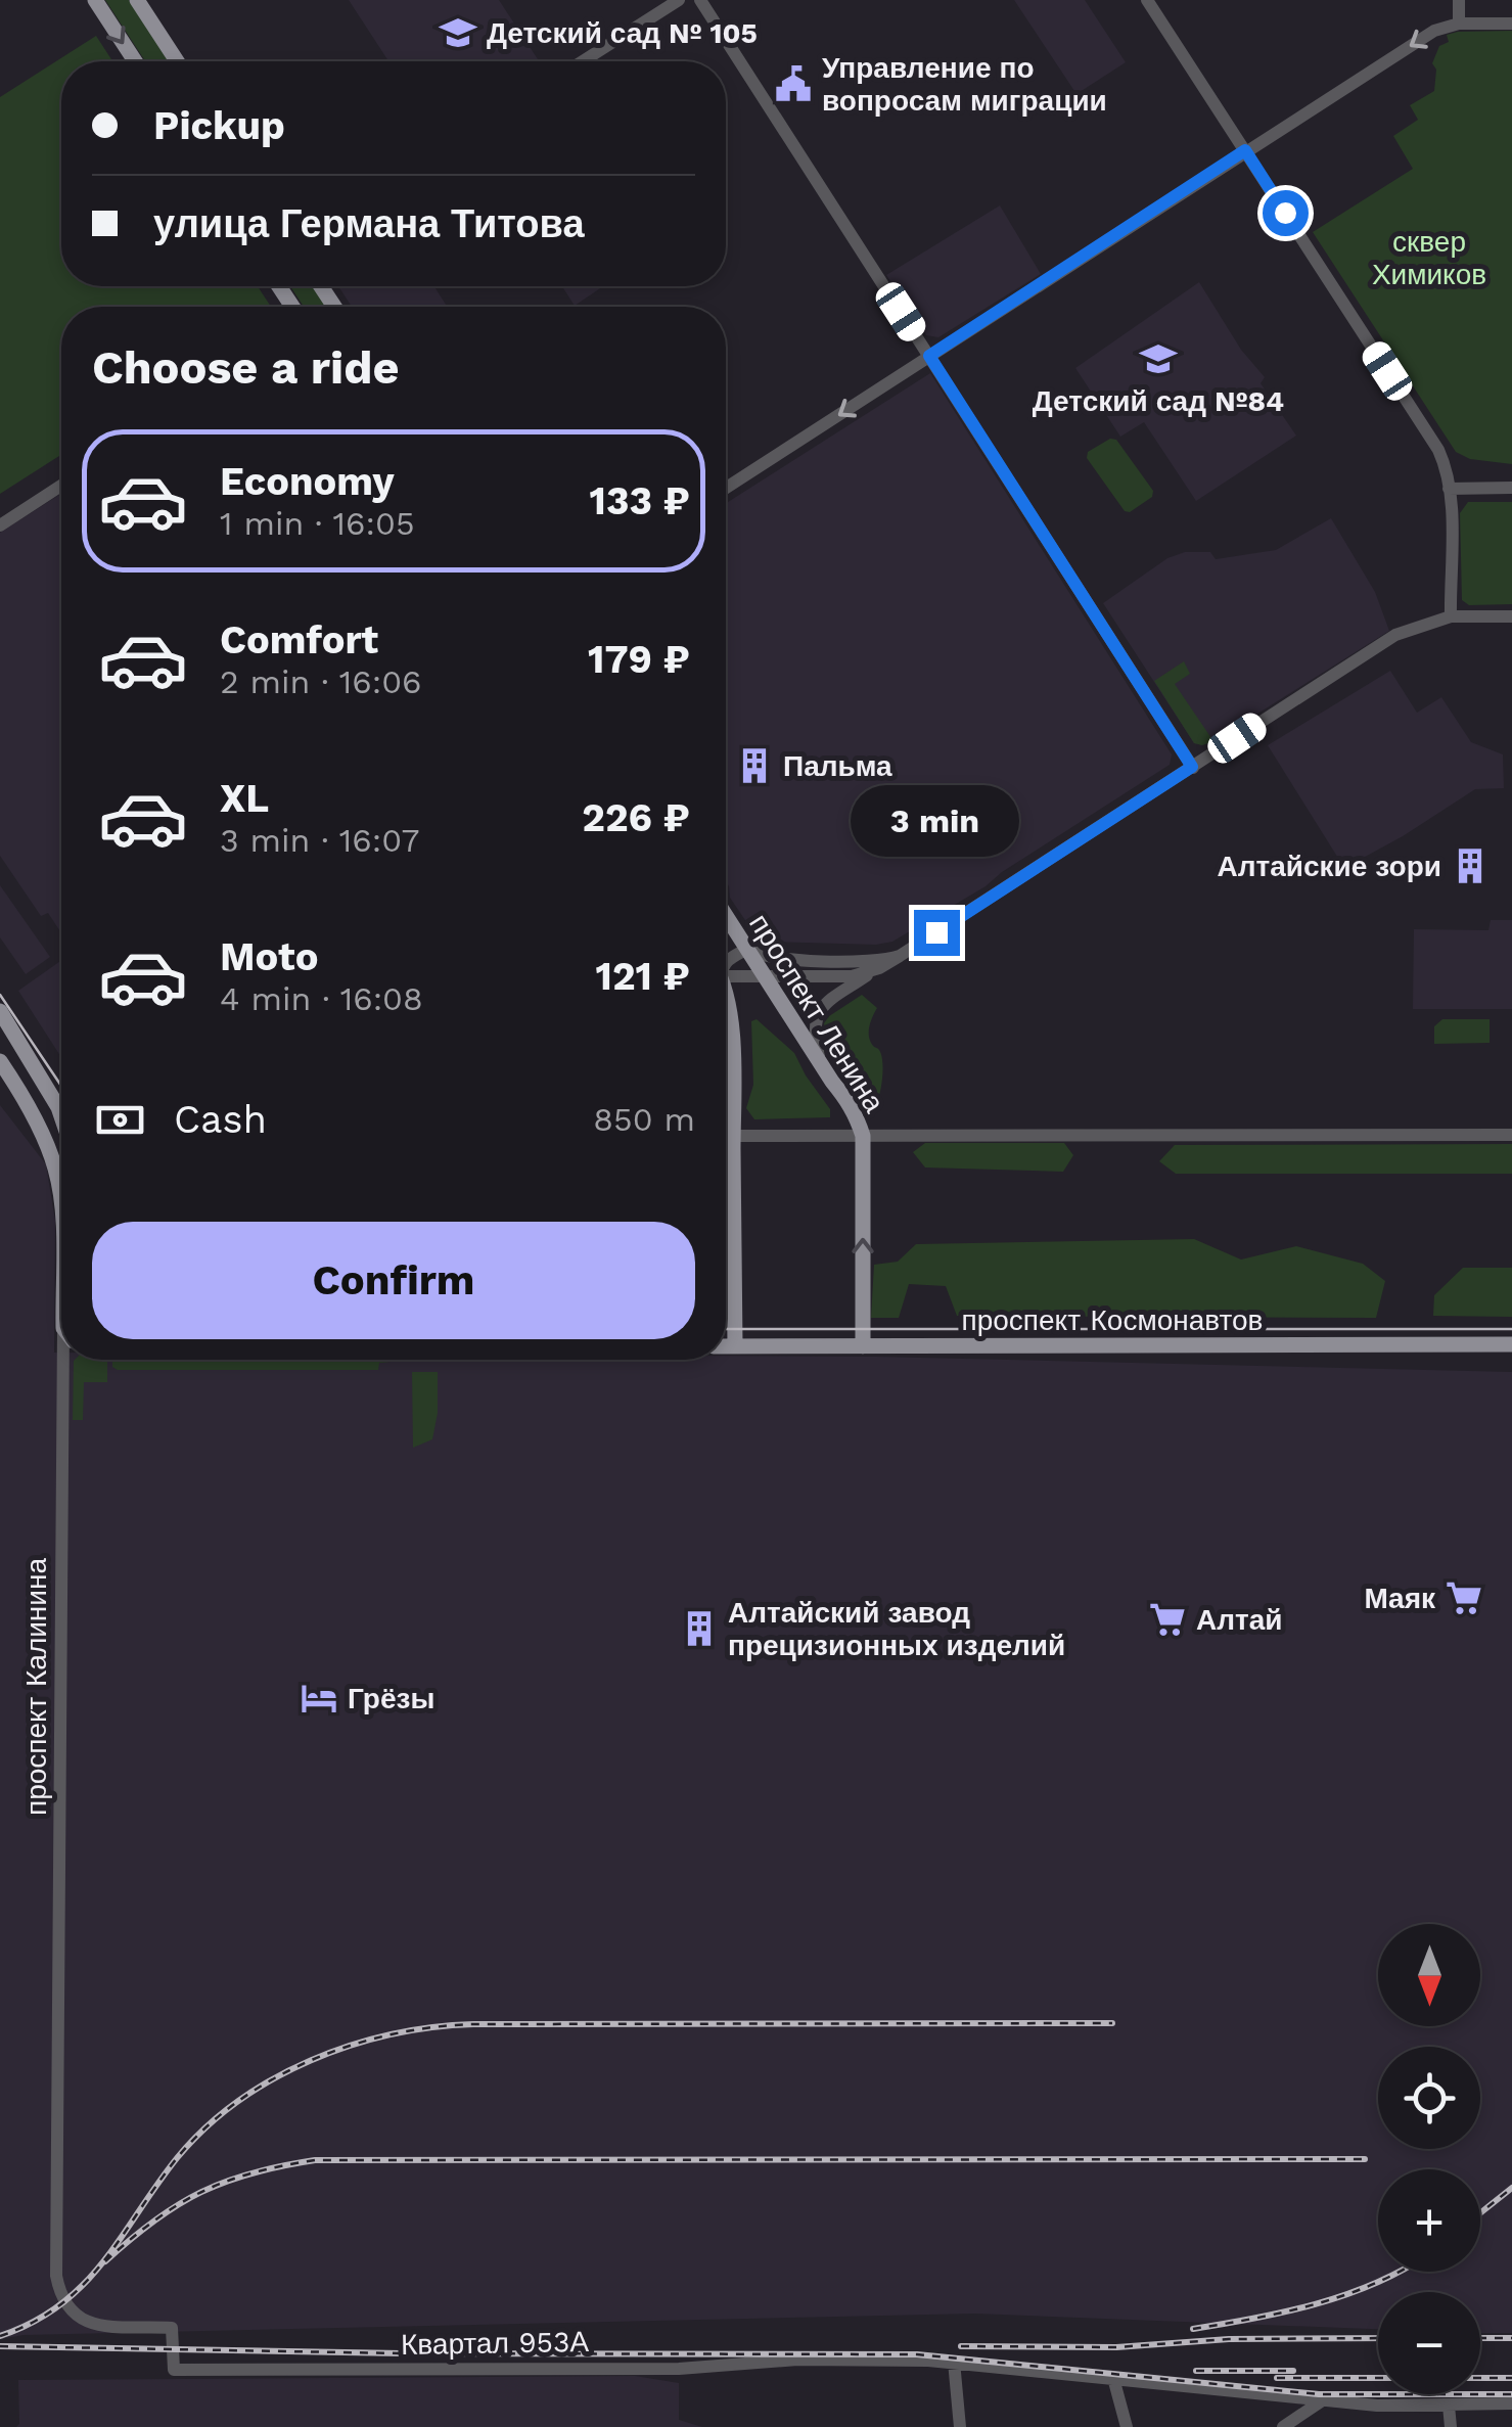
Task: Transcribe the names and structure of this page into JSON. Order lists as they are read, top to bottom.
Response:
{
  "streets": {
    "main road": ["проспект Ленина", "проспект Космонавтов", "проспект Калинина"],
    "street": ["Квартал 953А"]
  },
  "crossings": [
    ["проспект Ленина", "проспект Космонавтов"],
    ["проспект Калинина", "Квартал 953А"]
  ],
  "parks": ["сквер Химиков"],
  "places": {
    "school or university": ["Детский сад № 105", "Детский сад №84"],
    "public building": ["Управление по вопросам миграции"],
    "building": ["Пальма", "Алтайские зори", "Алтайский завод прецизионных изделий"],
    "supermarket": ["Маяк", "Алтай"],
    "hotel": ["Грёзы"]
  },
  "north": "bottom",
  "page": {
    "banner": ["Pickup", "улица Германа Титова"],
    "heading": "Choose a ride",
    "list": [
      {
        "name": "Economy",
        "note": "1 min · 16:05",
        "value": "133 ₽"
      },
      {
        "name": "Comfort",
        "note": "2 min · 16:06",
        "value": "179 ₽"
      },
      {
        "name": "XL",
        "note": "3 min · 16:07",
        "value": "226 ₽"
      },
      {
        "name": "Moto",
        "note": "4 min · 16:08",
        "value": "121 ₽"
      }
    ],
    "bubble": "3 min",
    "pay": ["Cash", "850 m"],
    "buttons": "Confirm",
    "map_buttons": ["+", "−"]
  }
}
